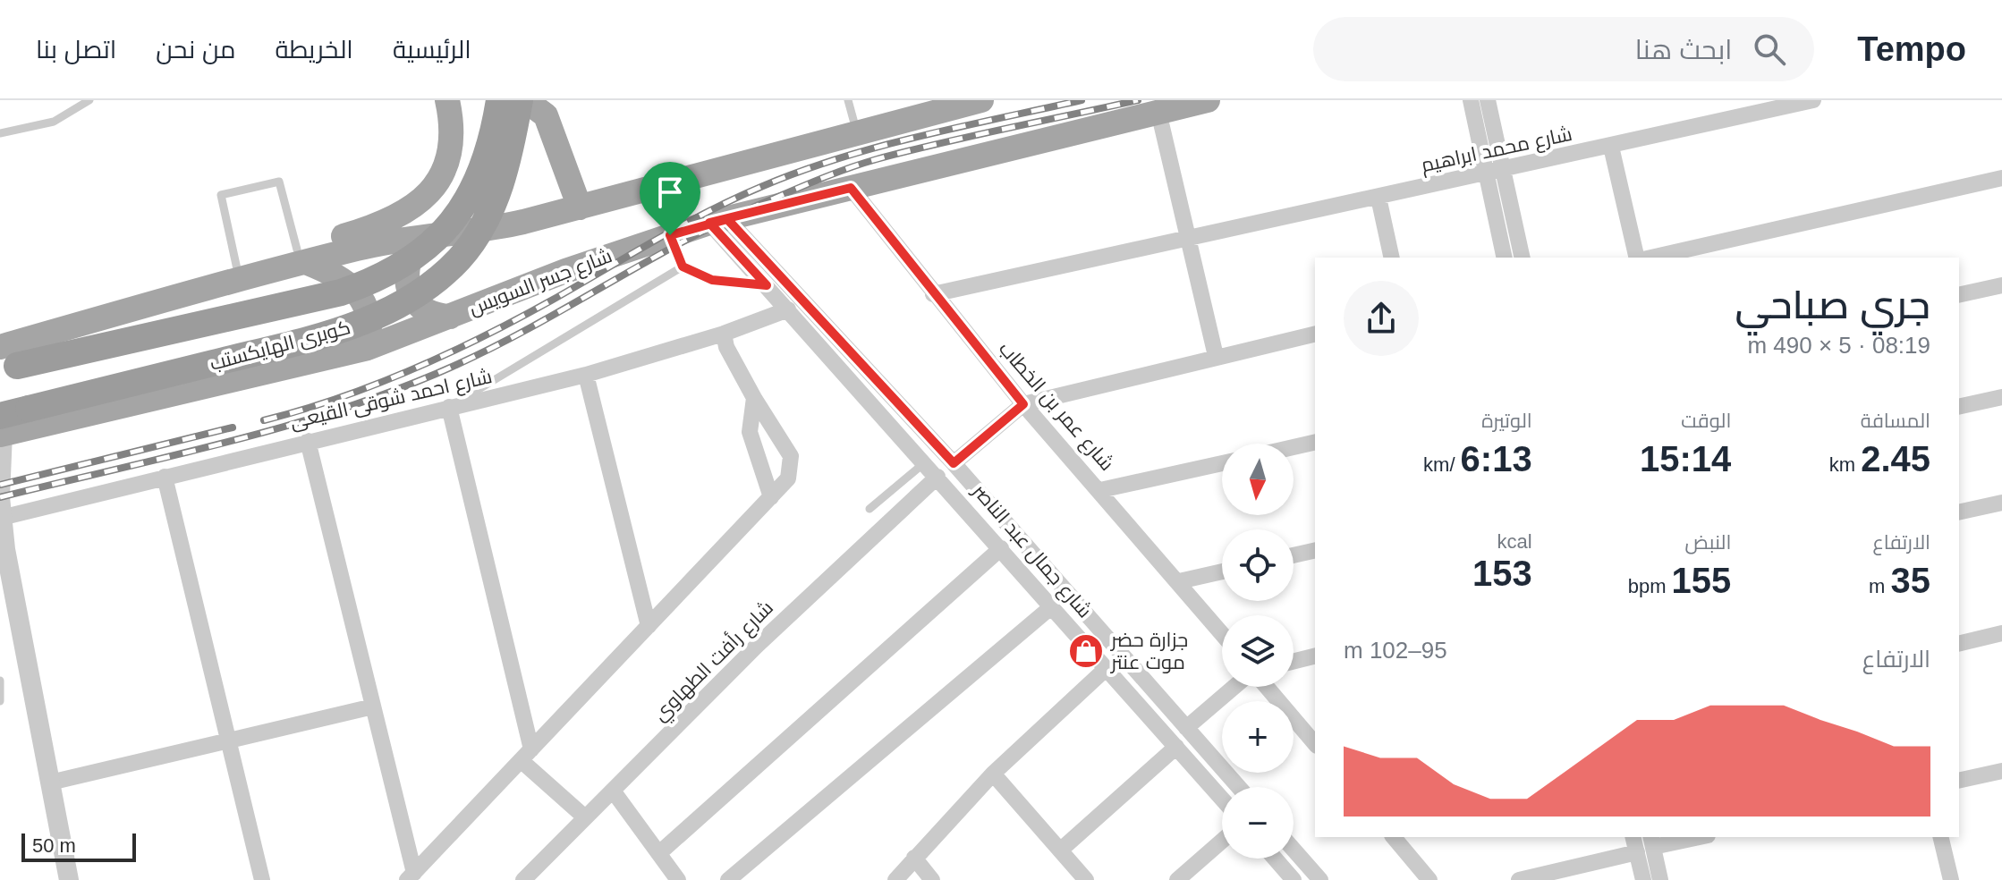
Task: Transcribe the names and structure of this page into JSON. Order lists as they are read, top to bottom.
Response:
{
  "streets": {
    "highway": ["كوبرى الهايكستب"],
    "main road": ["شارع جسر السويس"],
    "street": [
      "شارع محمد ابراهيم",
      "شارع احمد شوقى القيعى",
      "شارع عمر بن الخطاب",
      "شارع جمال عبد الناصر",
      "شارع رأفت الطهاوي"
    ]
  },
  "crossings": [
    ["شارع محمد ابراهيم", "شارع عمر بن الخطاب"],
    ["شارع جسر السويس", "كوبرى الهايكستب"],
    ["شارع جسر السويس", "شارع عمر بن الخطاب"],
    ["شارع جسر السويس", "شارع جمال عبد الناصر"],
    ["شارع احمد شوقى القيعى", "شارع جمال عبد الناصر"],
    ["شارع جمال عبد الناصر", "شارع رأفت الطهاوي"]
  ],
  "places": {
    "shop": ["جزارة حضر موت عنتر"]
  },
  "scale_bar": "50 m",
  "north": "bottom",
  "page": {
    "header": "Tempo",
    "search": "ابحث هنا",
    "nav": [
      "الرئيسية",
      "الخريطة",
      "من نحن",
      "اتصل بنا"
    ],
    "heading": ["جري صباحي", "08:19 · 5 × 490 m"],
    "stats": [
      ["المسافة", "2.45 km"],
      ["الوقت", "15:14"],
      ["الوتيرة", "6:13 /km"],
      ["الارتفاع", "35 m"],
      ["النبض", "155 bpm"],
      ["kcal", "153"]
    ],
    "map_buttons": ["+", "−"],
    "chart": ["الارتفاع", "95–102 m"],
    "scale": "50 m"
  }
}
